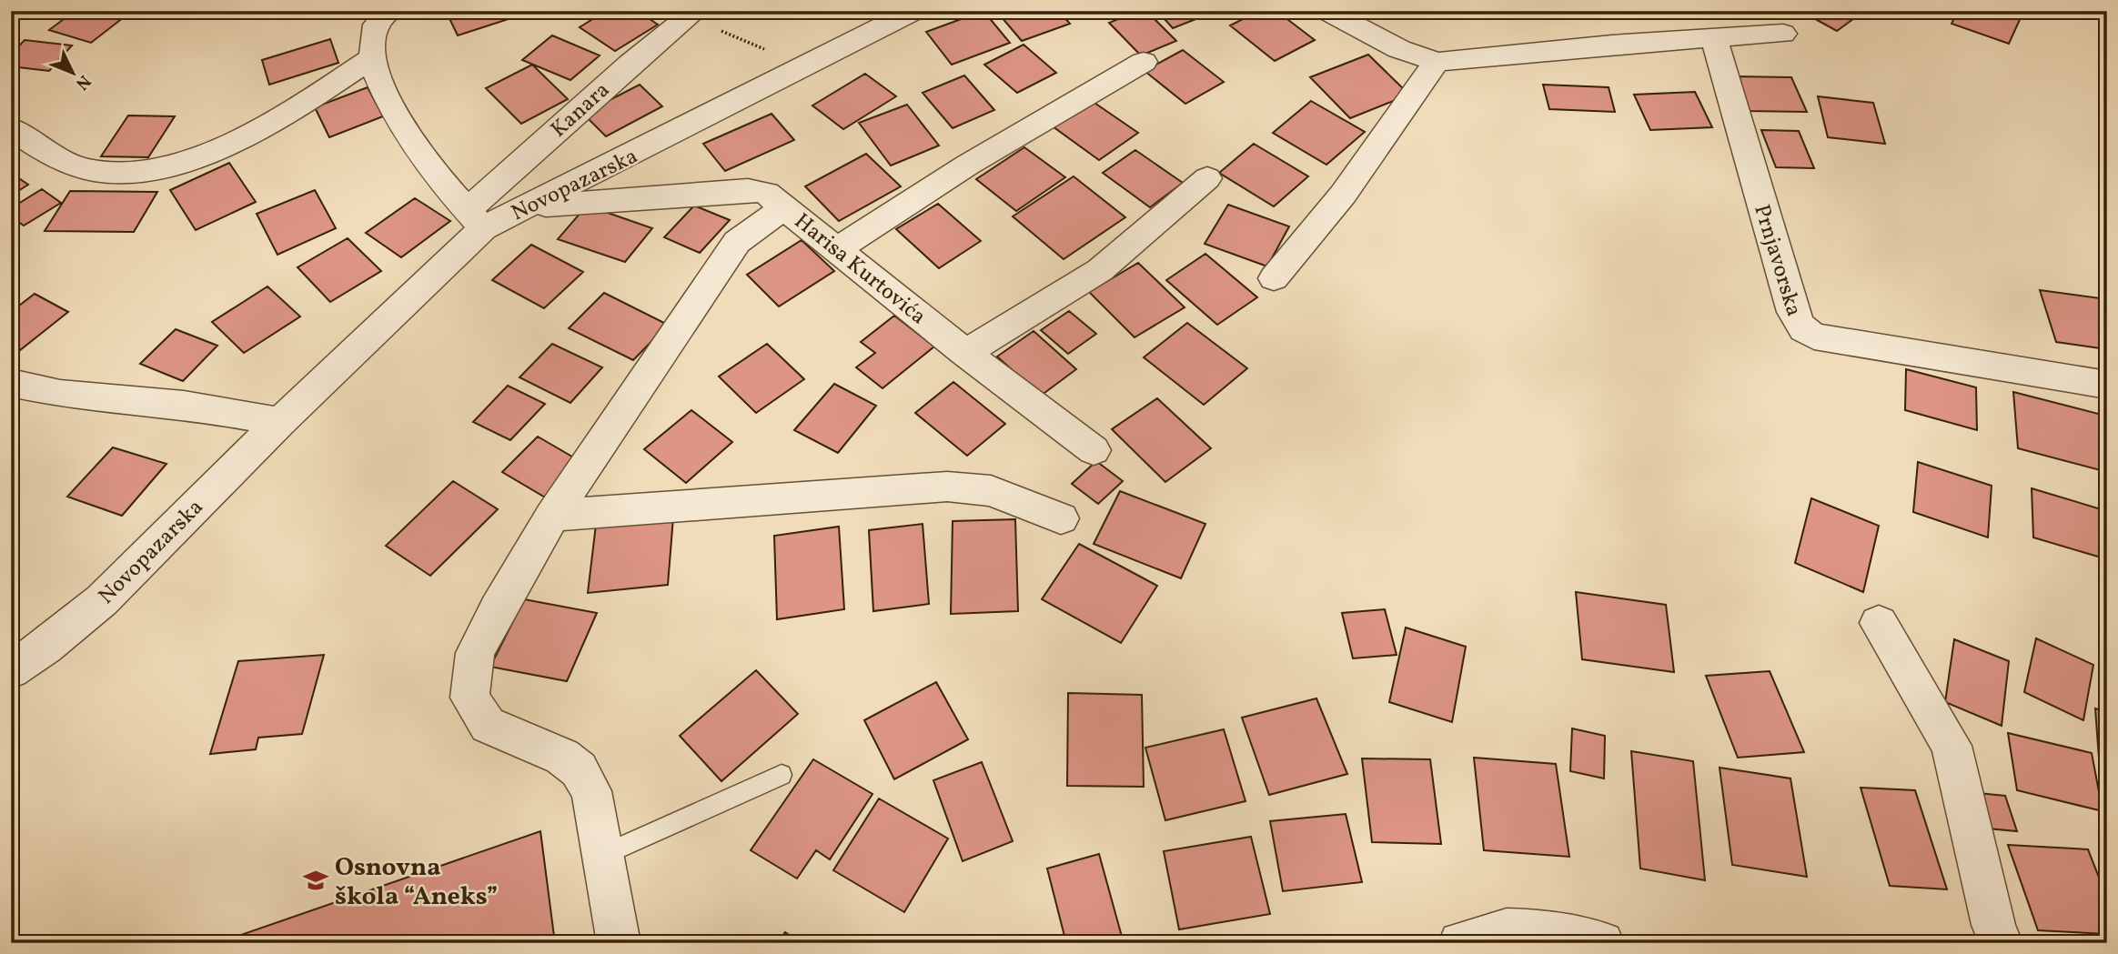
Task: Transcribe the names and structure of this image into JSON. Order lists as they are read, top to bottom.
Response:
{
  "streets": {
    "street": [
      "Kanara",
      "Novopazarska",
      "Prnjavorska",
      "Harisa Kurtovića"
    ]
  },
  "crossings": [
    ["Kanara", "Novopazarska"]
  ],
  "places": {
    "school or university": ["Osnovna škola “Aneks”"]
  },
  "north": "bottom right"
}
